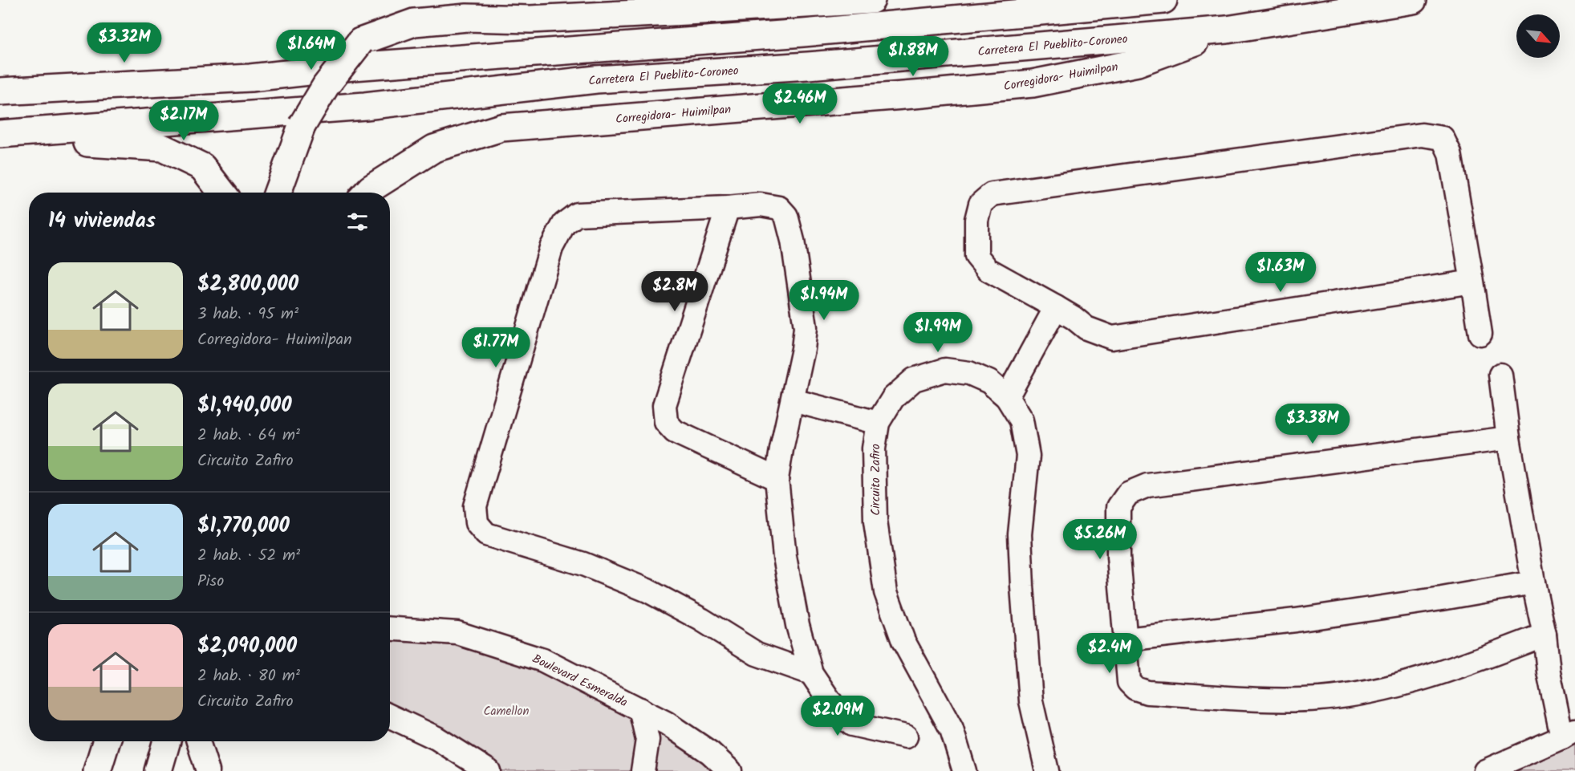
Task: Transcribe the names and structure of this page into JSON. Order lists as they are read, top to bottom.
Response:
{
  "streets": {
    "main road": ["Carretera El Pueblito-Coroneo", "Corregidora- Huimilpan"],
    "street": ["Circuito Zafiro", "Boulevard Esmeralda"]
  },
  "crossings": [
    ["Carretera El Pueblito-Coroneo", "Corregidora- Huimilpan"]
  ],
  "parks": ["Camellon"],
  "north": "bottom right",
  "page": {
    "price": [
      "$3.32M",
      "$1.64M",
      "$1.88M",
      "$2.46M",
      "$2.17M",
      "$1.63M",
      "$2.8M",
      "$1.94M",
      "$1.99M",
      "$1.77M",
      "$3.38M",
      "$5.26M",
      "$2.4M",
      "$2.09M"
    ],
    "heading": "14 viviendas",
    "list": [
      {
        "name": "$2,800,000",
        "note": "3 hab. · 95 m² · Corregidora- Huimilpan"
      },
      {
        "name": "$1,940,000",
        "note": "2 hab. · 64 m² · Circuito Zafiro"
      },
      {
        "name": "$1,770,000",
        "note": "2 hab. · 52 m² · Piso"
      },
      {
        "name": "$2,090,000",
        "note": "2 hab. · 80 m² · Circuito Zafiro"
      }
    ]
  }
}
